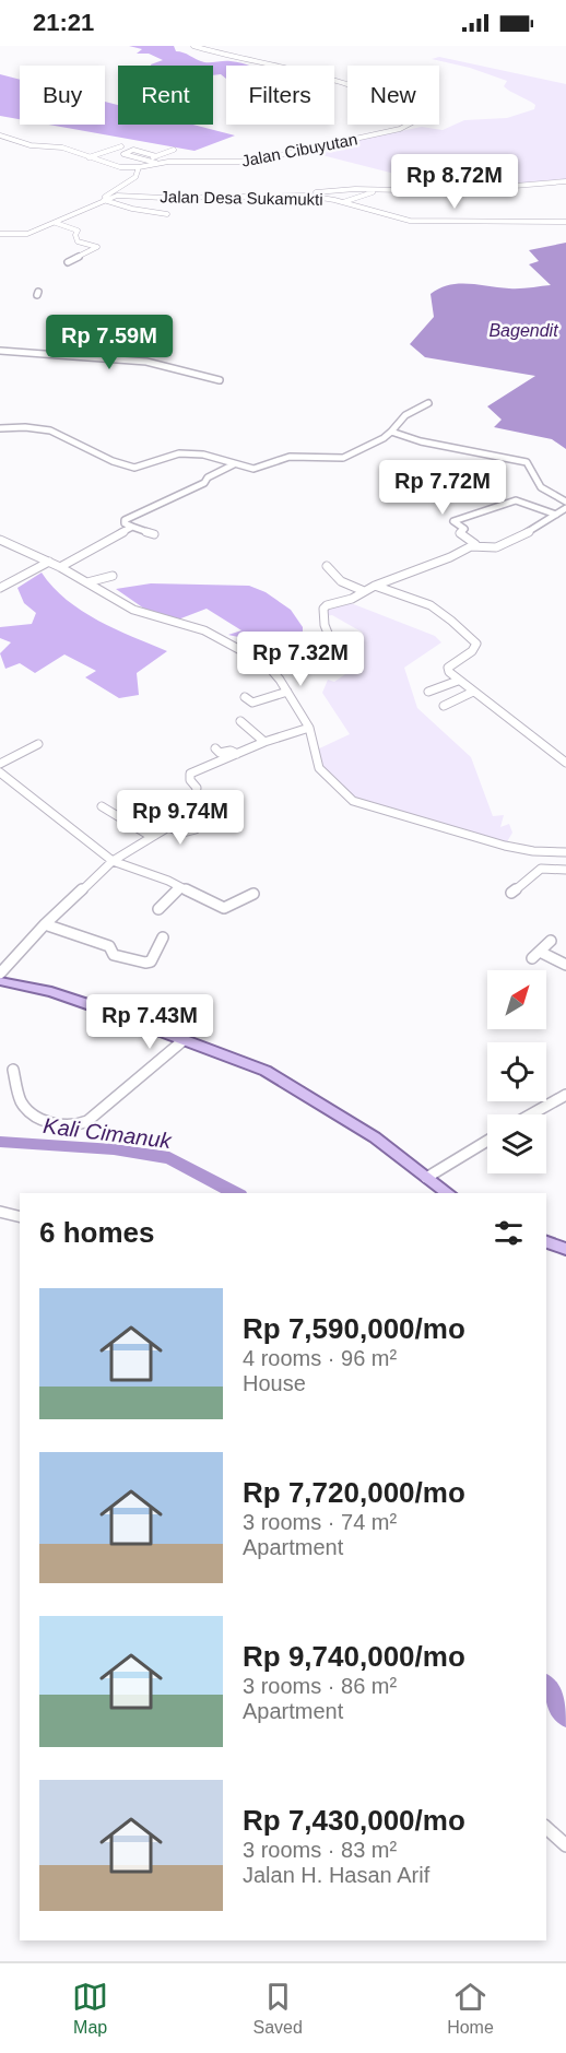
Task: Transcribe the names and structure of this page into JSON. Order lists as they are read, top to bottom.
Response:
{
  "streets": {
    "street": ["Jalan Cibuyutan", "Jalan Desa Sukamukti"]
  },
  "water": ["Bagendit", "Kali Cimanuk"],
  "north": "top right",
  "page": {
    "status": "21:21",
    "chip": [
      "Buy",
      "Rent",
      "Filters",
      "New"
    ],
    "price": [
      "Rp 8.72M",
      "Rp 7.59M",
      "Rp 7.72M",
      "Rp 7.32M",
      "Rp 9.74M",
      "Rp 7.43M"
    ],
    "heading": "6 homes",
    "list": [
      {
        "name": "Rp 7,590,000/mo",
        "note": "4 rooms · 96 m² · House"
      },
      {
        "name": "Rp 7,720,000/mo",
        "note": "3 rooms · 74 m² · Apartment"
      },
      {
        "name": "Rp 9,740,000/mo",
        "note": "3 rooms · 86 m² · Apartment"
      },
      {
        "name": "Rp 7,430,000/mo",
        "note": "3 rooms · 83 m² · Jalan H. Hasan Arif"
      }
    ],
    "tabs": ["Map", "Saved", "Home"]
  }
}
